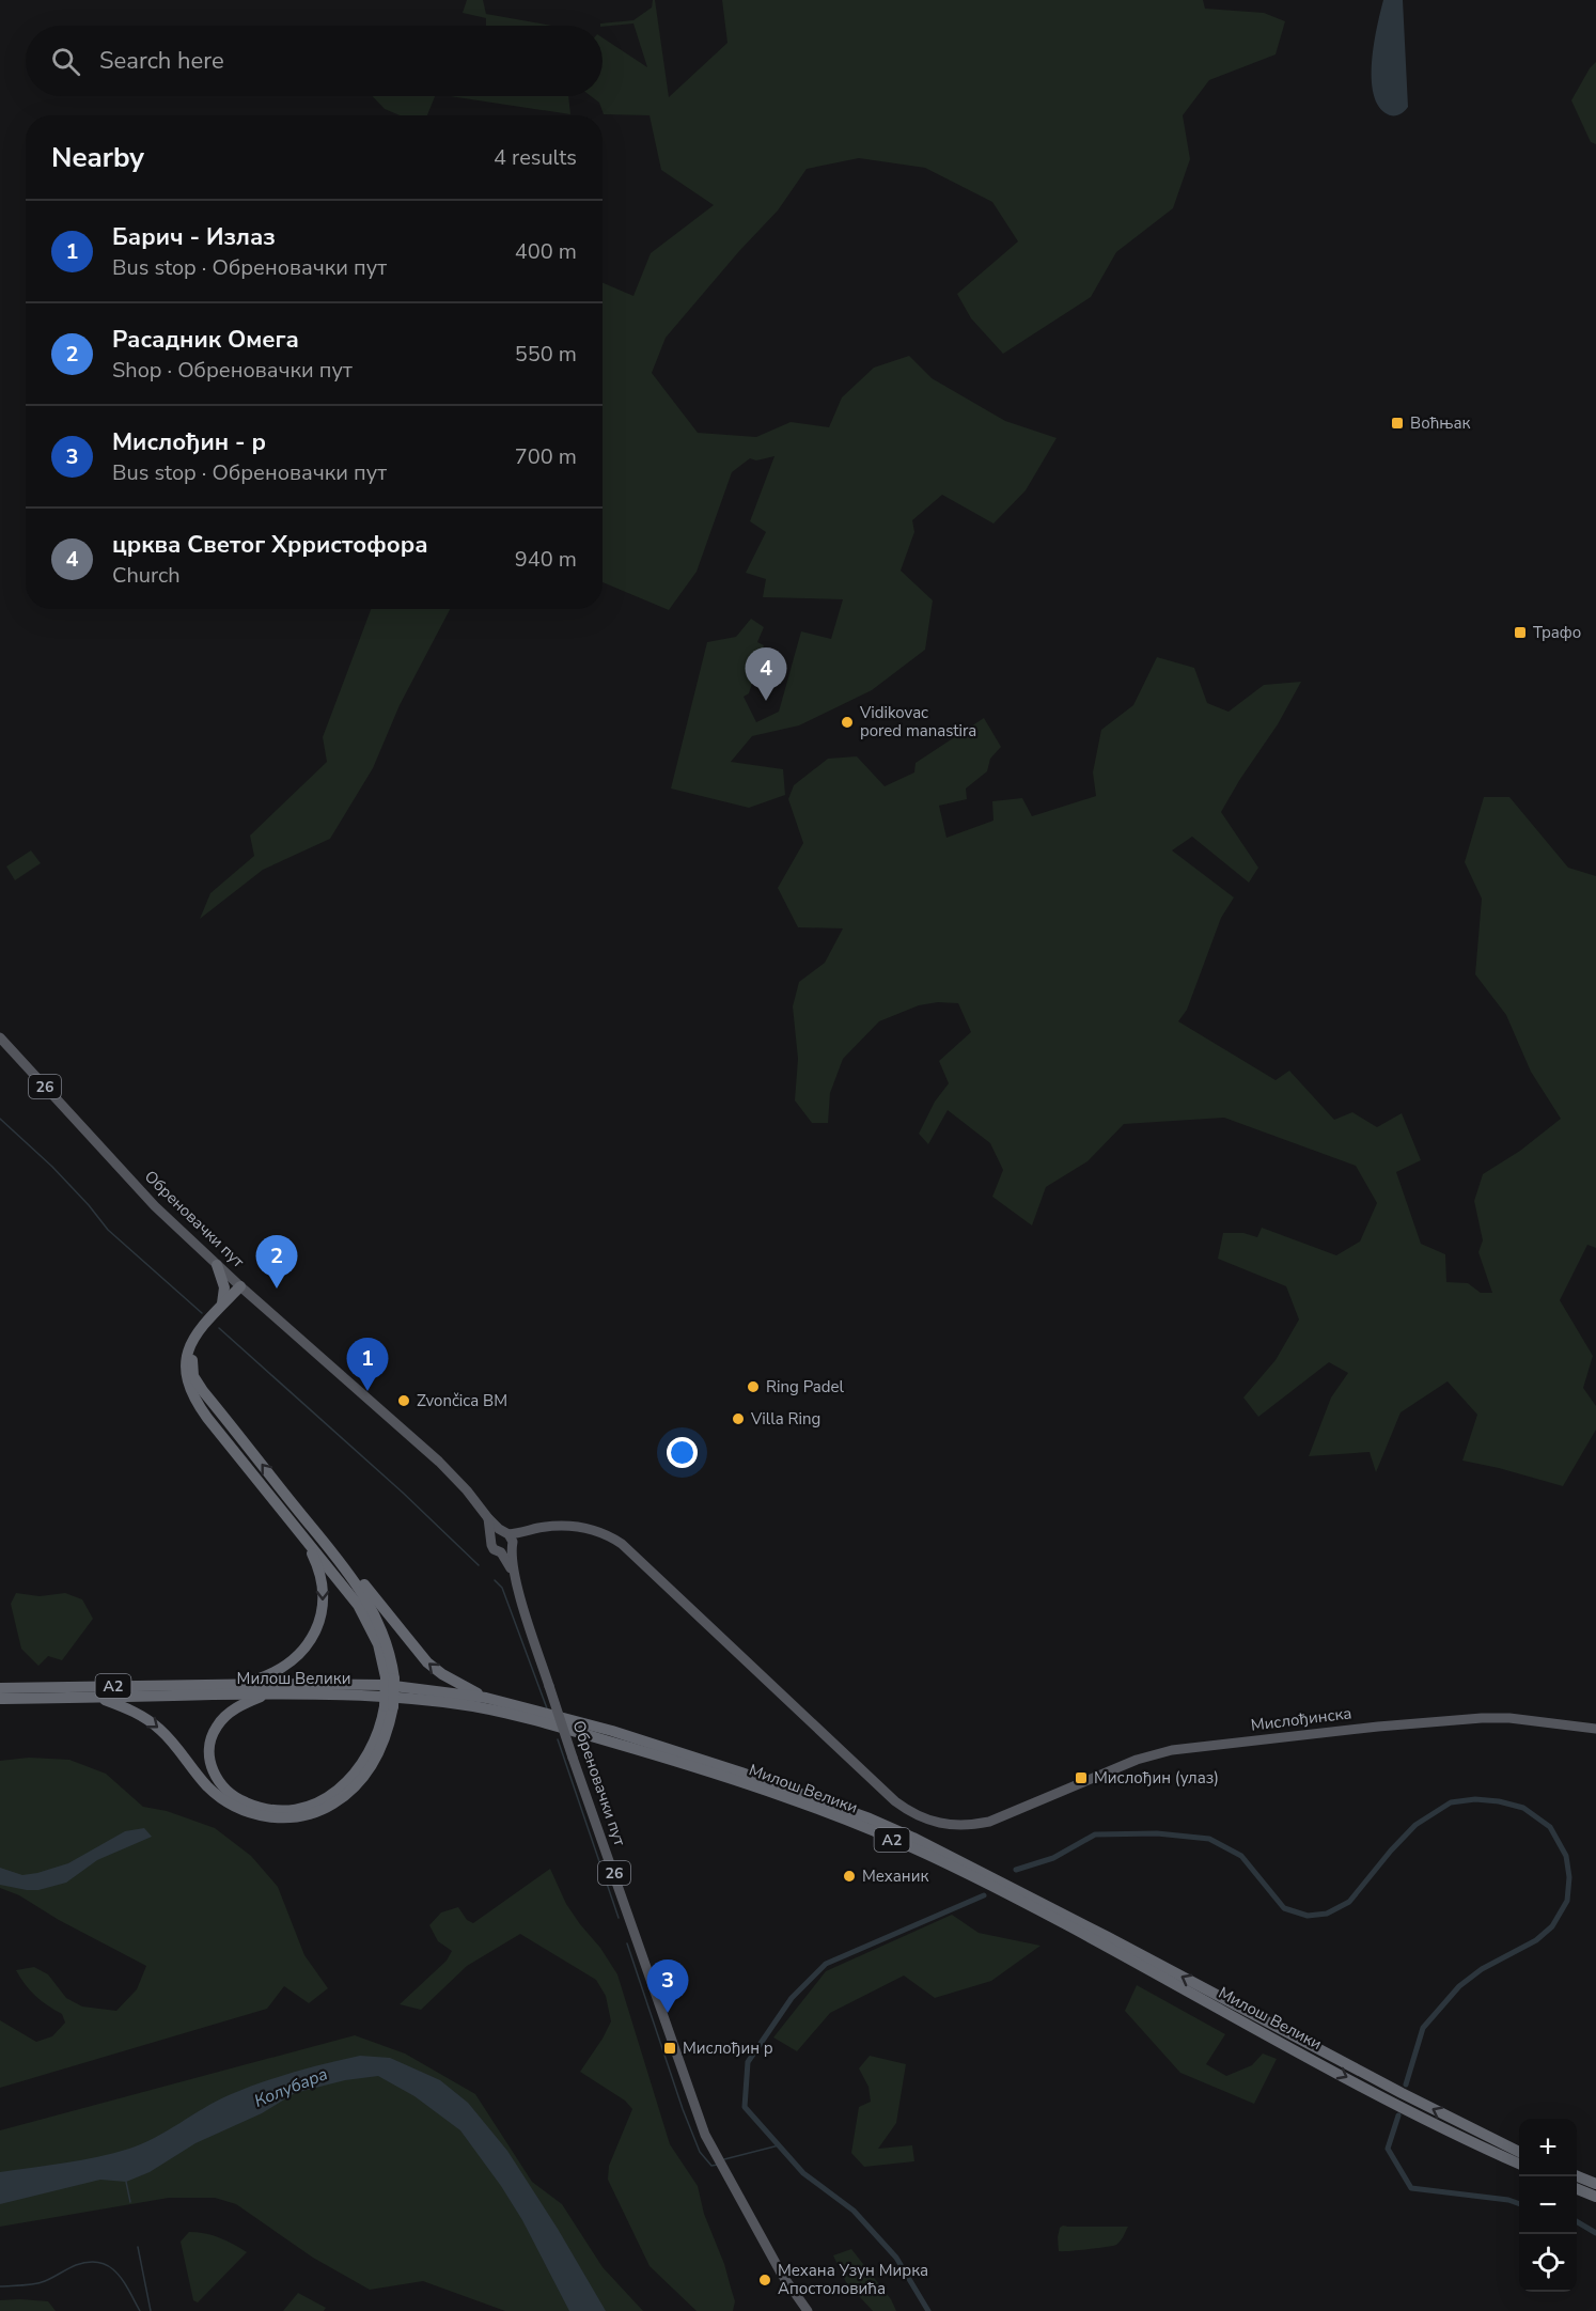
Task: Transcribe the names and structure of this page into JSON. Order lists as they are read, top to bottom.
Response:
{
  "streets": {
    "highway": ["Милош Велики", "A2"],
    "main road": ["26", "Обреновачки пут", "Мислођинска"]
  },
  "crossings": [
    ["26", "Обреновачки пут"],
    ["26", "Мислођинска"],
    ["Обреновачки пут", "Мислођинска"]
  ],
  "water": ["Колубара"],
  "places": {
    "transit": [
      "Воћњак",
      "Трафо",
      "Мислођин (улаз)",
      "Мислођин р"
    ],
    "other": [
      "Vidikovac pored manastira",
      "Ring Padel",
      "Zvončica BM",
      "Villa Ring",
      "Механик",
      "Механа Узун Мирка Апостоловића"
    ]
  },
  "page": {
    "search": "Search here",
    "heading": ["Nearby", "4 results"],
    "list": [
      {
        "mark": "1",
        "name": "Барич - Излаз",
        "note": "Bus stop · Обреновачки пут",
        "value": "400 m"
      },
      {
        "mark": "2",
        "name": "Расадник Омега",
        "note": "Shop · Обреновачки пут",
        "value": "550 m"
      },
      {
        "mark": "3",
        "name": "Мислођин - р",
        "note": "Bus stop · Обреновачки пут",
        "value": "700 m"
      },
      {
        "mark": "4",
        "name": "црква Светог Хрристофора",
        "note": "Church",
        "value": "940 m"
      }
    ],
    "pins": [
      "4",
      "2",
      "1",
      "3"
    ],
    "map_buttons": ["+", "−"]
  }
}
